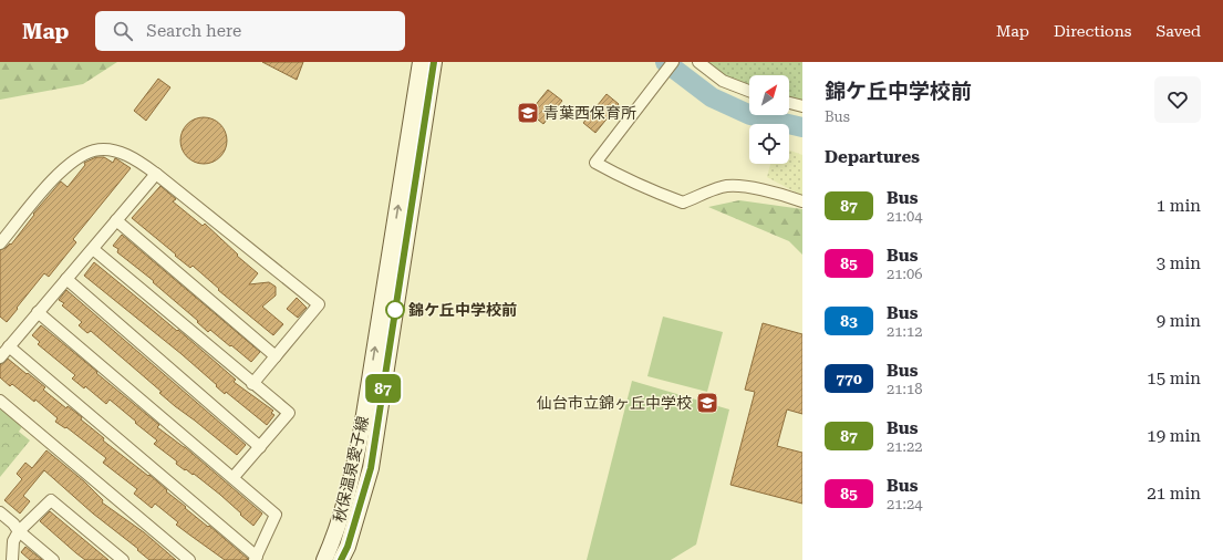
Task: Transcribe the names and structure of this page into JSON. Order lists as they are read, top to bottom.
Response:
{
  "streets": {
    "main road": ["秋保温泉愛子線"]
  },
  "places": {
    "school or university": ["青葉西保育所", "仙台市立錦ヶ丘中学校"],
    "other": ["錦ケ丘中学校前"]
  },
  "lines": ["bus line 87"],
  "north": "top right",
  "page": {
    "header": "Map",
    "search": "Search here",
    "nav": ["Map", "Directions", "Saved"],
    "on_map": "87",
    "heading": [
      ["錦ケ丘中学校前", "Bus"],
      "Departures"
    ],
    "list": [
      {
        "mark": "87",
        "name": "Bus",
        "note": "21:04",
        "value": "1 min"
      },
      {
        "mark": "85",
        "name": "Bus",
        "note": "21:06",
        "value": "3 min"
      },
      {
        "mark": "83",
        "name": "Bus",
        "note": "21:12",
        "value": "9 min"
      },
      {
        "mark": "770",
        "name": "Bus",
        "note": "21:18",
        "value": "15 min"
      },
      {
        "mark": "87",
        "name": "Bus",
        "note": "21:22",
        "value": "19 min"
      },
      {
        "mark": "85",
        "name": "Bus",
        "note": "21:24",
        "value": "21 min"
      }
    ]
  }
}
